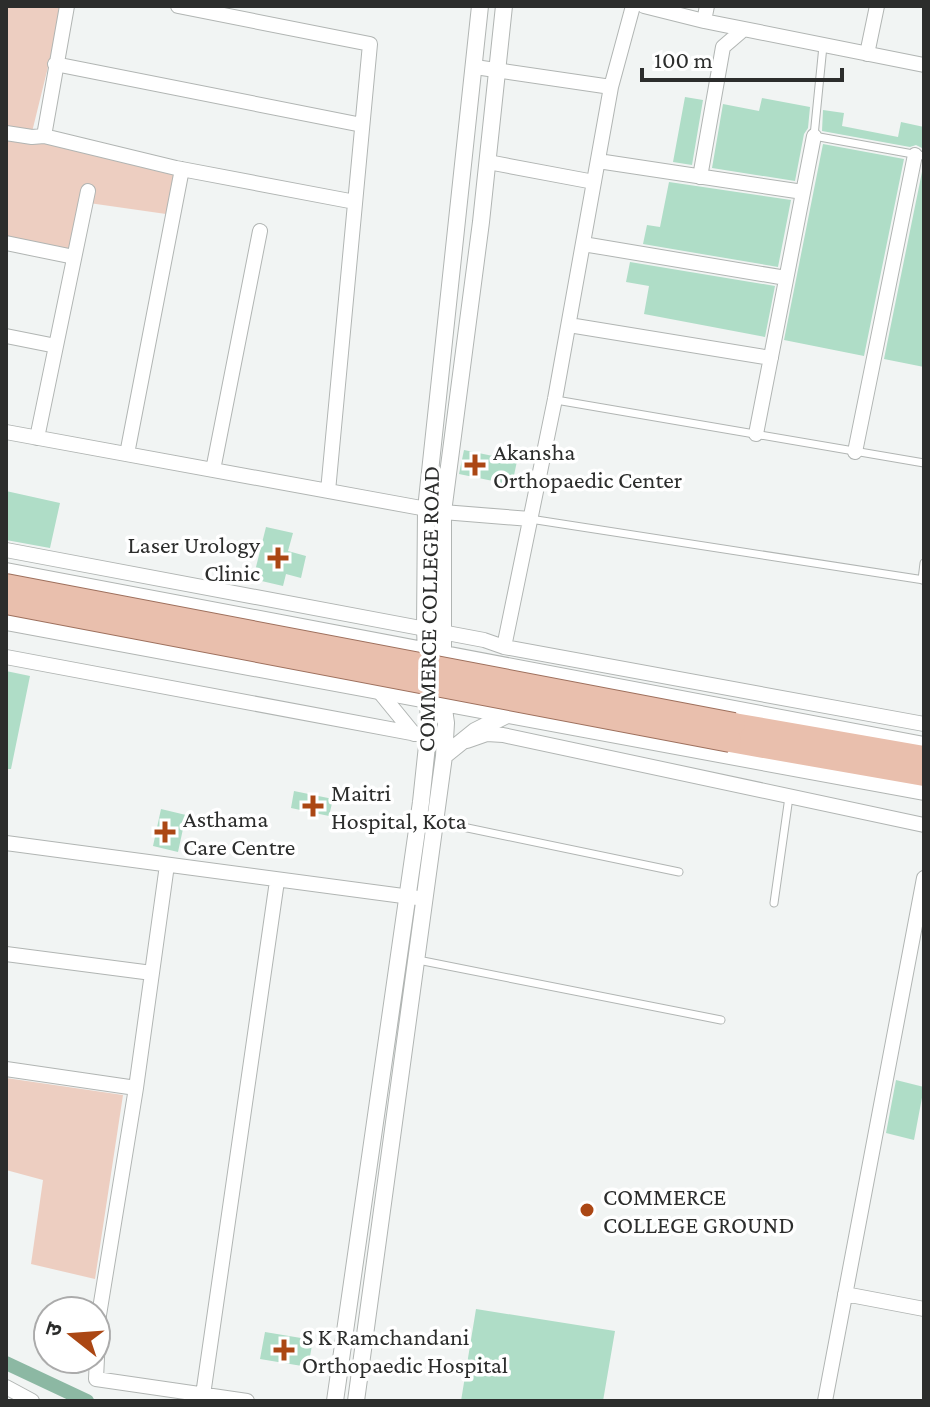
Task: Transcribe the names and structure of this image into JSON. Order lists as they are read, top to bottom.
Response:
{
  "streets": {
    "street": ["COMMERCE COLLEGE ROAD"]
  },
  "places": {
    "health": [
      "Akansha Orthopaedic Center",
      "Laser Urology Clinic",
      "Maitri Hospital, Kota",
      "Asthama Care Centre",
      "S K Ramchandani Orthopaedic Hospital"
    ],
    "other": ["COMMERCE COLLEGE GROUND"]
  },
  "scale_bar": "100 m",
  "north": "left"
}
